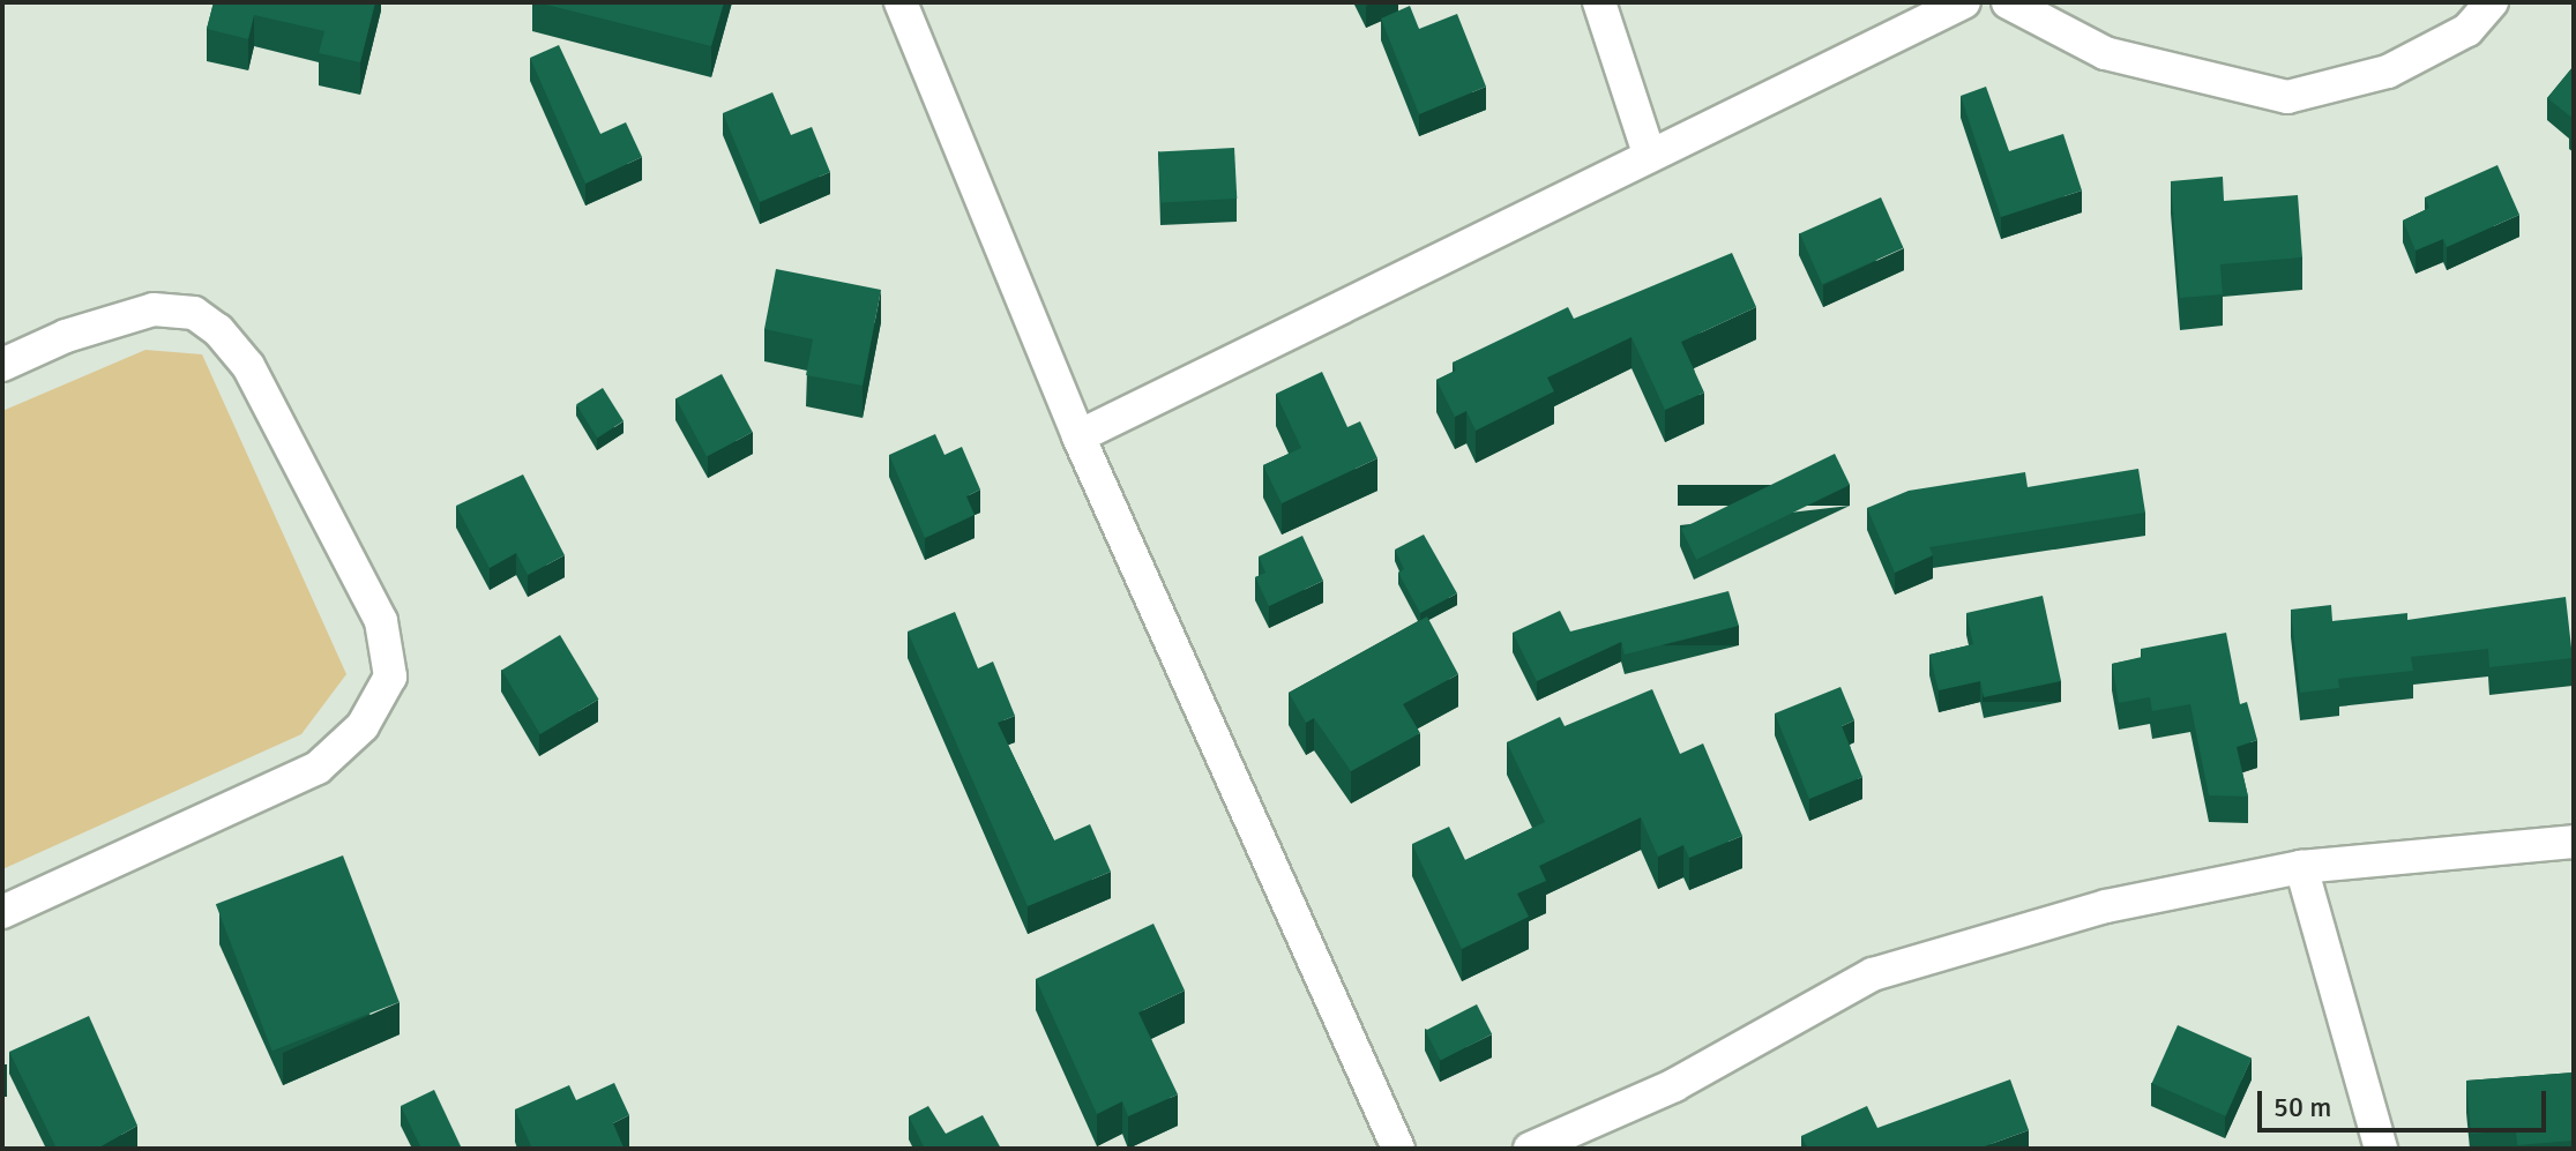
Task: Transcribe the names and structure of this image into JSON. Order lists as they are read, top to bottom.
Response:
{
  "scale_bar": "50 m"
}
